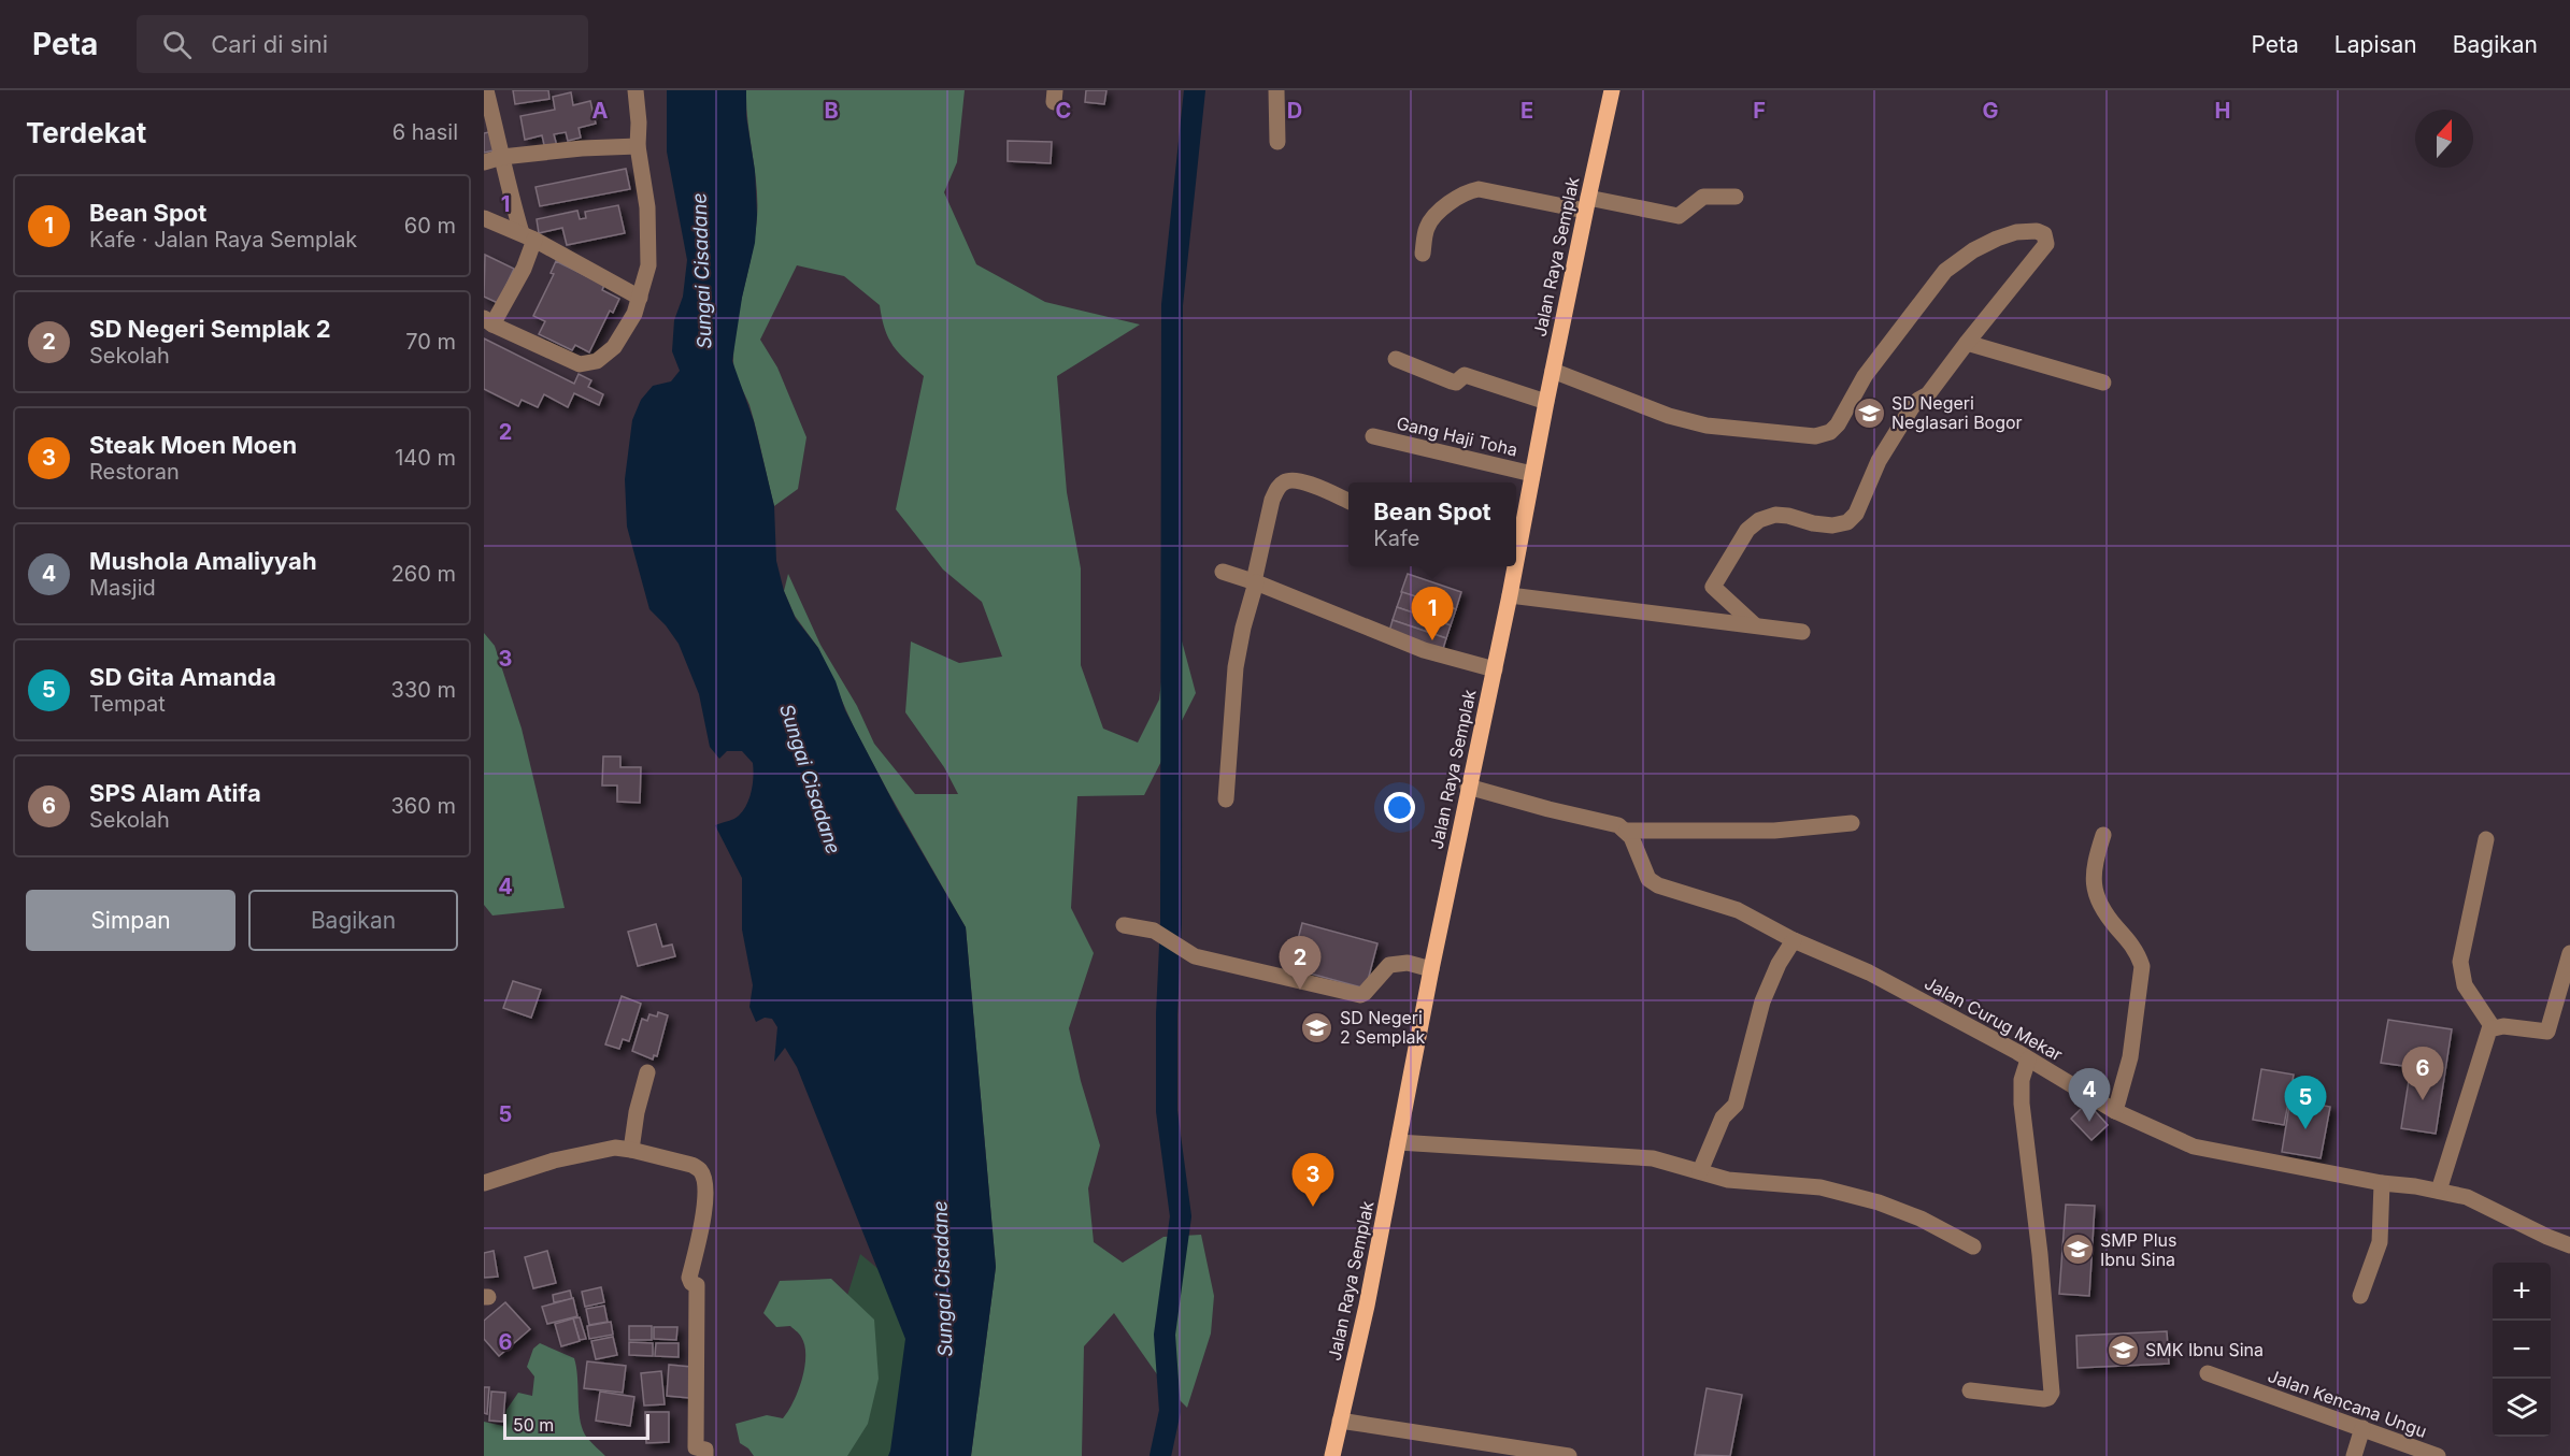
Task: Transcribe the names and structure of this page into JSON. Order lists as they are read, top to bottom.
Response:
{
  "streets": {
    "main road": ["Jalan Raya Semplak"],
    "street": ["Gang Haji Toha", "Jalan Curug Mekar", "Jalan Kencana Ungu"]
  },
  "crossings": [
    ["Jalan Raya Semplak", "Gang Haji Toha"]
  ],
  "water": ["Sungai Cisadane"],
  "places": {
    "school or university": [
      "SD Negeri Neglasari Bogor",
      "SD Negeri 2 Semplak",
      "SMP Plus Ibnu Sina",
      "SMK Ibnu Sina"
    ]
  },
  "scale_bar": "50 m",
  "north": "top",
  "page": {
    "header": "Peta",
    "search": "Cari di sini",
    "nav": ["Peta", "Lapisan", "Bagikan"],
    "heading": ["Terdekat", "6 hasil"],
    "list": [
      {
        "mark": "1",
        "name": "Bean Spot",
        "note": "Kafe · Jalan Raya Semplak",
        "value": "60 m"
      },
      {
        "mark": "2",
        "name": "SD Negeri Semplak 2",
        "note": "Sekolah",
        "value": "70 m"
      },
      {
        "mark": "3",
        "name": "Steak Moen Moen",
        "note": "Restoran",
        "value": "140 m"
      },
      {
        "mark": "4",
        "name": "Mushola Amaliyyah",
        "note": "Masjid",
        "value": "260 m"
      },
      {
        "mark": "5",
        "name": "SD Gita Amanda",
        "note": "Tempat",
        "value": "330 m"
      },
      {
        "mark": "6",
        "name": "SPS Alam Atifa",
        "note": "Sekolah",
        "value": "360 m"
      }
    ],
    "popup": ["Bean Spot", "Kafe"],
    "pins": [
      "1",
      "2",
      "6",
      "4",
      "5",
      "3"
    ],
    "buttons": ["Simpan", "Bagikan"],
    "map_buttons": ["+", "−"],
    "scale": "50 m"
  },
  "grid": {
    "columns": [
      "A",
      "B",
      "C",
      "D",
      "E",
      "F",
      "G",
      "H"
    ],
    "rows": [
      "1",
      "2",
      "3",
      "4",
      "5",
      "6"
    ]
  }
}
